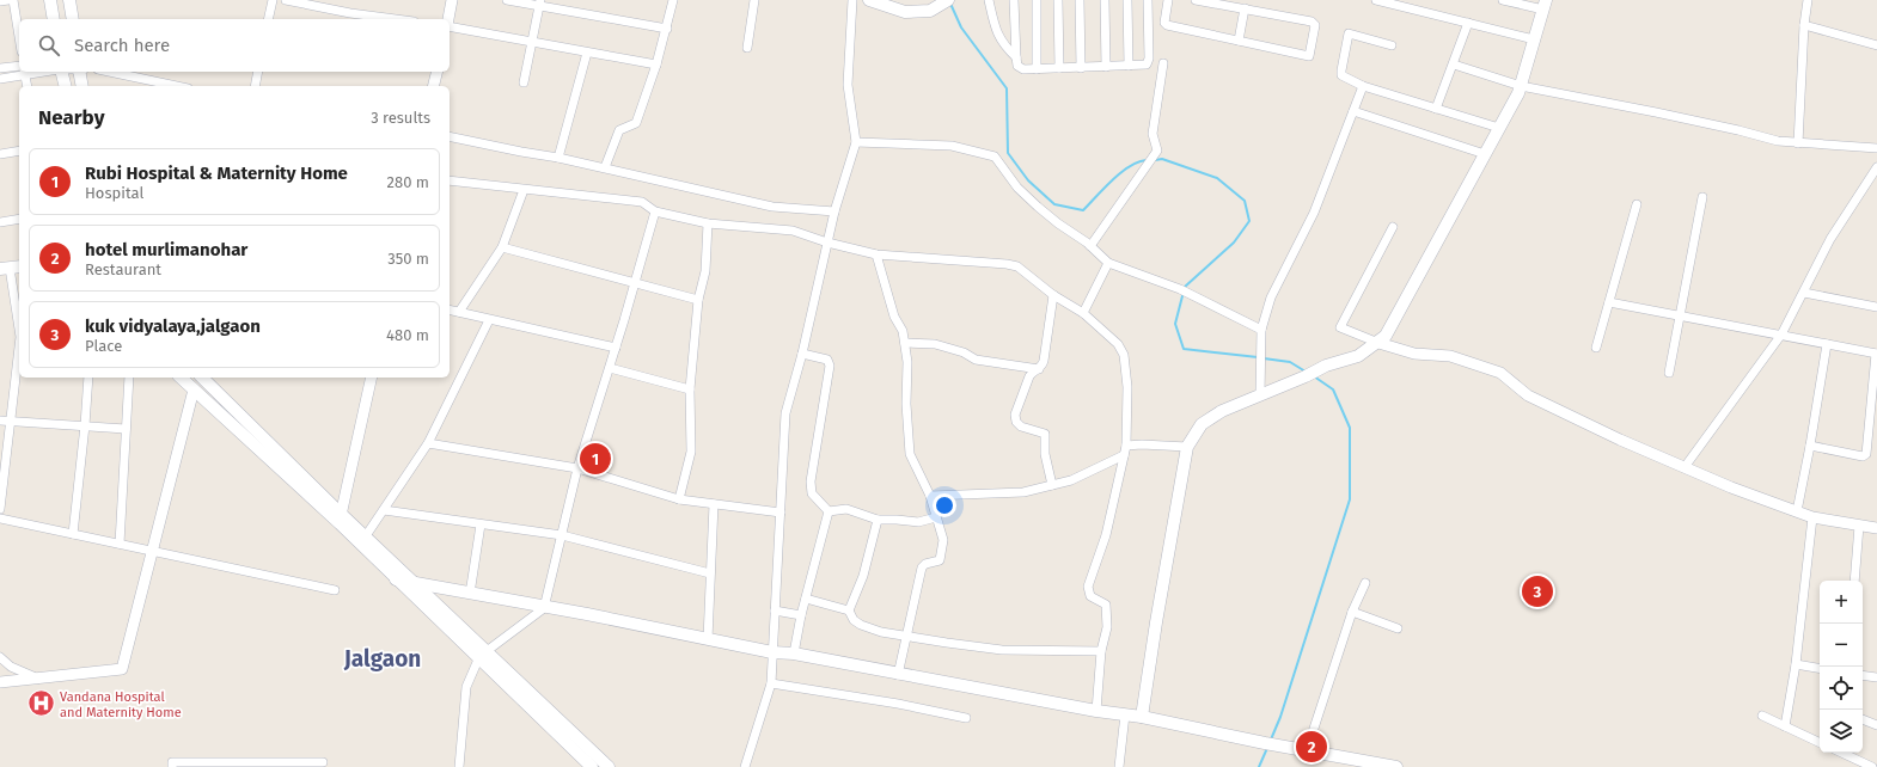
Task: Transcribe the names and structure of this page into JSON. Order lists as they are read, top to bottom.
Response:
{
  "districts": ["Jalgaon"],
  "places": {
    "hospital": ["Vandana Hospital and Maternity Home"]
  },
  "page": {
    "search": "Search here",
    "heading": ["Nearby", "3 results"],
    "list": [
      {
        "mark": "1",
        "name": "Rubi Hospital & Maternity Home",
        "note": "Hospital",
        "value": "280 m"
      },
      {
        "mark": "2",
        "name": "hotel murlimanohar",
        "note": "Restaurant",
        "value": "350 m"
      },
      {
        "mark": "3",
        "name": "kuk vidyalaya,jalgaon",
        "note": "Place",
        "value": "480 m"
      }
    ],
    "pins": ["1", "3", "2"],
    "map_buttons": ["+", "−"]
  }
}
